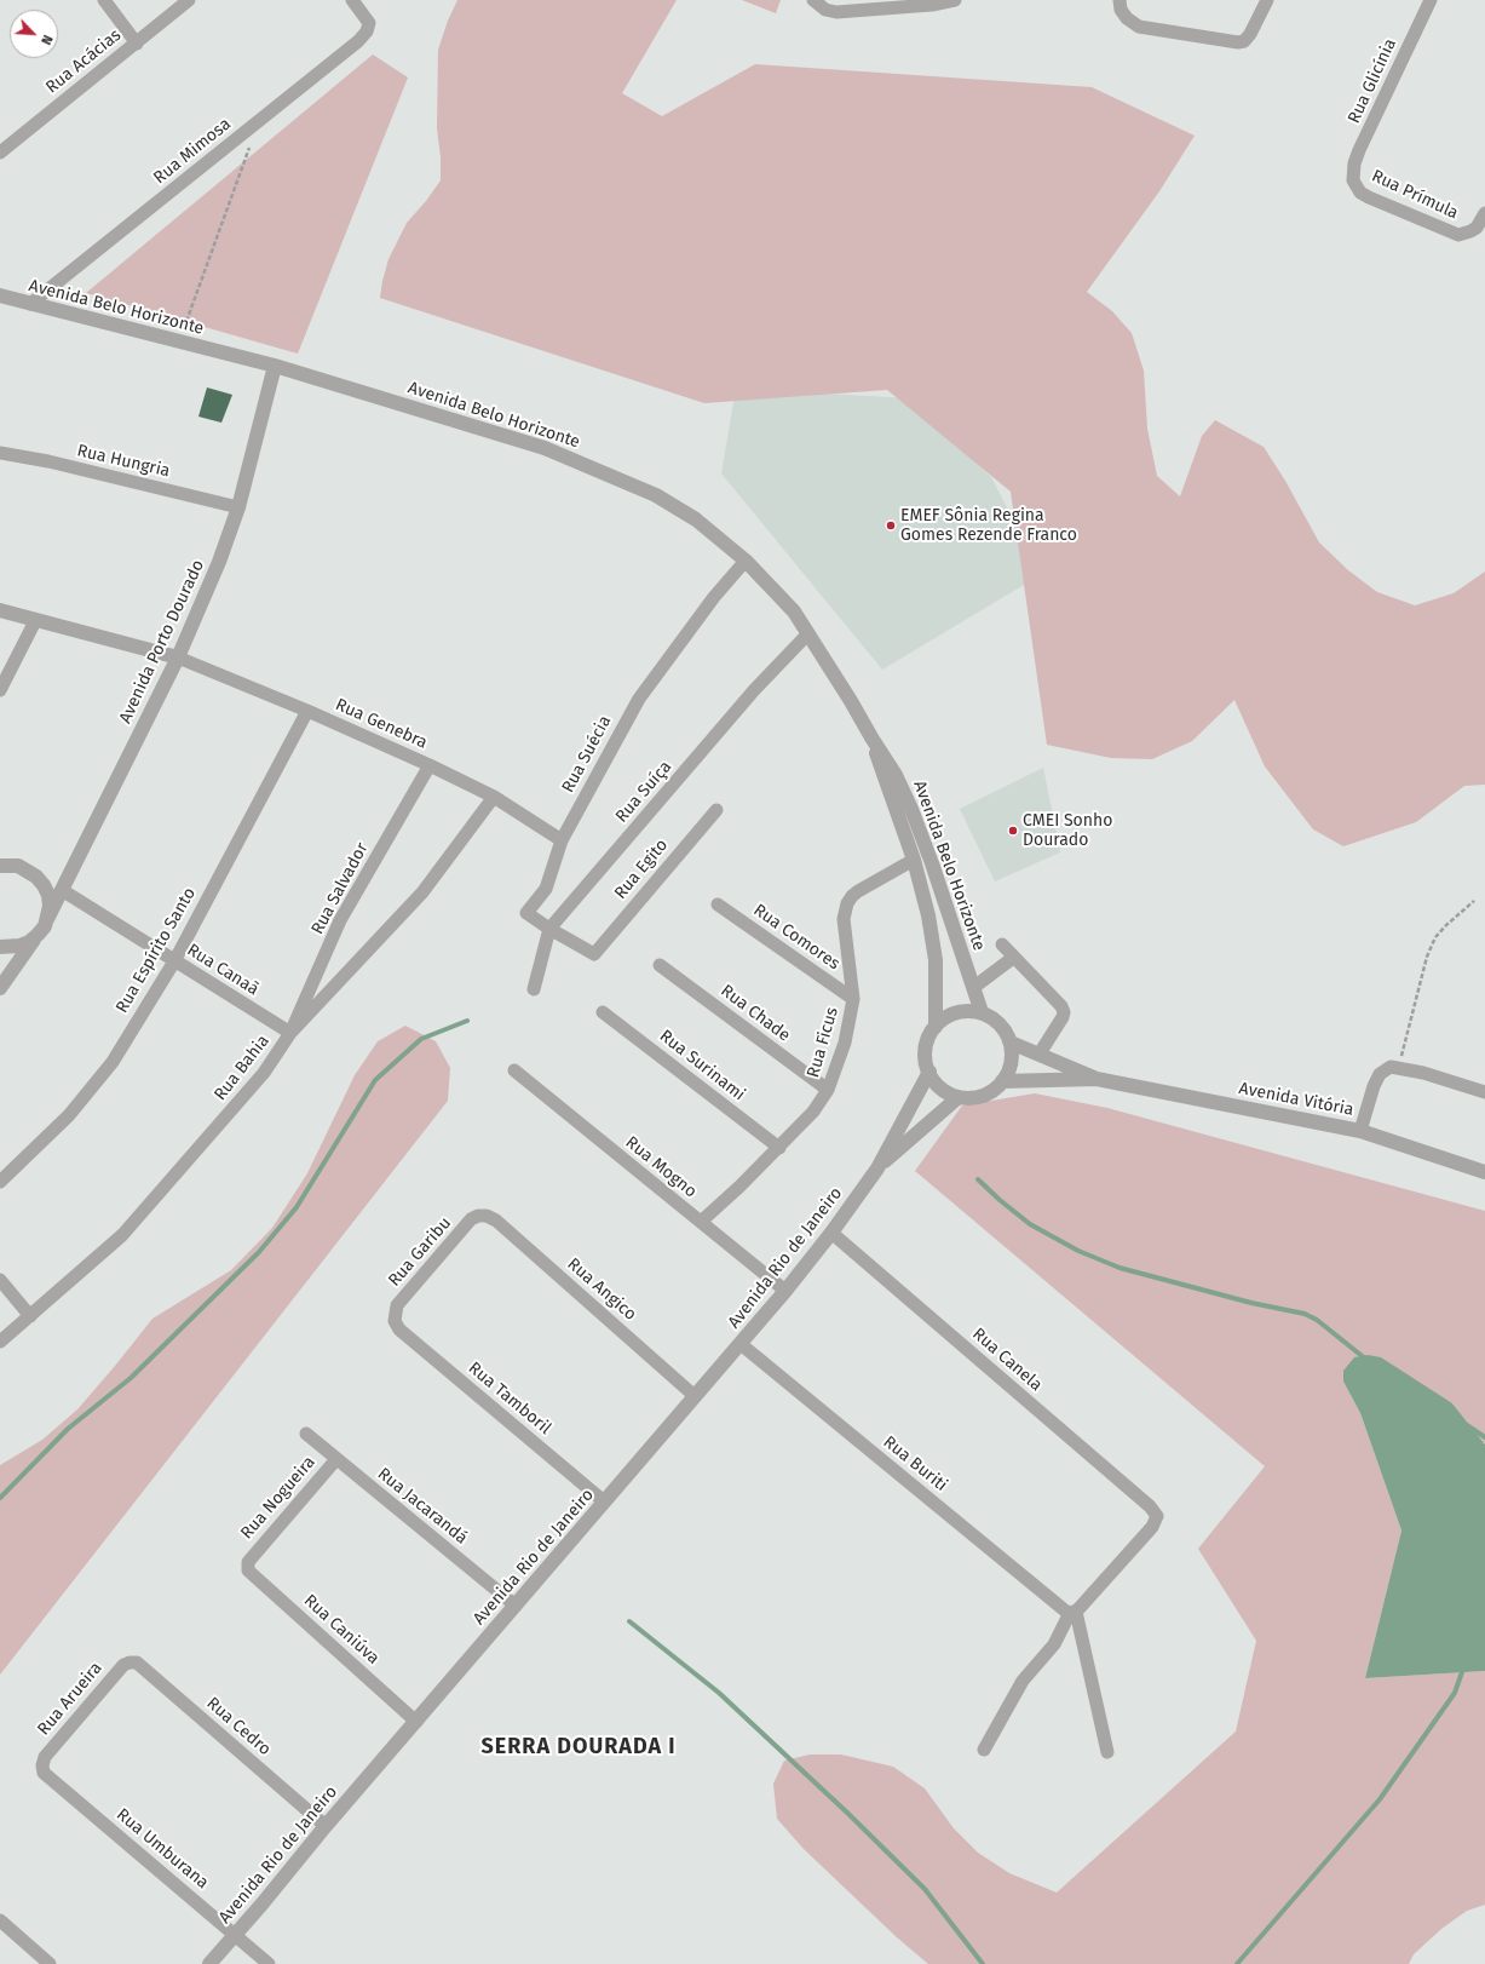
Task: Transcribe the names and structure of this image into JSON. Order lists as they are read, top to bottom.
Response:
{
  "streets": {
    "street": [
      "Rua Acácias",
      "Rua Glicínia",
      "Rua Mimosa",
      "Rua Prímula",
      "Avenida Belo Horizonte",
      "Rua Hungria",
      "Avenida Porto Dourado",
      "Rua Genebra",
      "Rua Suécia",
      "Rua Suíça",
      "Rua Egito",
      "Rua Salvador",
      "Rua Comores",
      "Rua Espírito Santo",
      "Rua Canaã",
      "Rua Chade",
      "Rua Ficus",
      "Rua Surinami",
      "Rua Bahia",
      "Avenida Vitória",
      "Rua Mogno",
      "Rua Garibu",
      "Avenida Rio de Janeiro",
      "Rua Angico",
      "Rua Canela",
      "Rua Tamboril",
      "Rua Buriti",
      "Rua Nogueira",
      "Rua Jacarandá",
      "Rua Caniúva",
      "Rua Arueira",
      "Rua Cedro",
      "Rua Umburana"
    ]
  },
  "crossings": [
    ["Rua Glicínia", "Rua Prímula"],
    ["Rua Mimosa", "Avenida Belo Horizonte"],
    ["Avenida Belo Horizonte", "Avenida Porto Dourado"],
    ["Avenida Belo Horizonte", "Rua Suécia"],
    ["Avenida Belo Horizonte", "Rua Suíça"],
    ["Avenida Belo Horizonte", "Rua Ficus"],
    ["Avenida Belo Horizonte", "Avenida Vitória"],
    ["Avenida Belo Horizonte", "Avenida Rio de Janeiro"],
    ["Rua Hungria", "Avenida Porto Dourado"],
    ["Avenida Porto Dourado", "Rua Genebra"],
    ["Avenida Porto Dourado", "Rua Canaã"],
    ["Rua Genebra", "Rua Suécia"],
    ["Rua Genebra", "Rua Salvador"],
    ["Rua Genebra", "Rua Espírito Santo"],
    ["Rua Genebra", "Rua Bahia"],
    ["Rua Suécia", "Rua Suíça"],
    ["Rua Suécia", "Rua Egito"],
    ["Rua Salvador", "Rua Canaã"],
    ["Rua Salvador", "Rua Bahia"],
    ["Rua Comores", "Rua Ficus"],
    ["Rua Espírito Santo", "Rua Canaã"],
    ["Rua Canaã", "Rua Bahia"],
    ["Rua Chade", "Rua Ficus"],
    ["Rua Ficus", "Rua Surinami"],
    ["Rua Ficus", "Rua Mogno"],
    ["Avenida Vitória", "Avenida Rio de Janeiro"],
    ["Rua Mogno", "Avenida Rio de Janeiro"],
    ["Rua Garibu", "Rua Angico"],
    ["Rua Garibu", "Rua Tamboril"],
    ["Avenida Rio de Janeiro", "Rua Angico"],
    ["Avenida Rio de Janeiro", "Rua Canela"],
    ["Avenida Rio de Janeiro", "Rua Tamboril"],
    ["Avenida Rio de Janeiro", "Rua Buriti"],
    ["Avenida Rio de Janeiro", "Rua Jacarandá"],
    ["Avenida Rio de Janeiro", "Rua Caniúva"],
    ["Avenida Rio de Janeiro", "Rua Cedro"],
    ["Avenida Rio de Janeiro", "Rua Umburana"],
    ["Rua Canela", "Rua Buriti"],
    ["Rua Nogueira", "Rua Jacarandá"],
    ["Rua Nogueira", "Rua Caniúva"],
    ["Rua Arueira", "Rua Cedro"],
    ["Rua Arueira", "Rua Umburana"]
  ],
  "districts": ["SERRA DOURADA I"],
  "places": ["EMEF Sônia Regina Gomes Rezende Franco", "CMEI Sonho Dourado"],
  "north": "bottom right"
}
